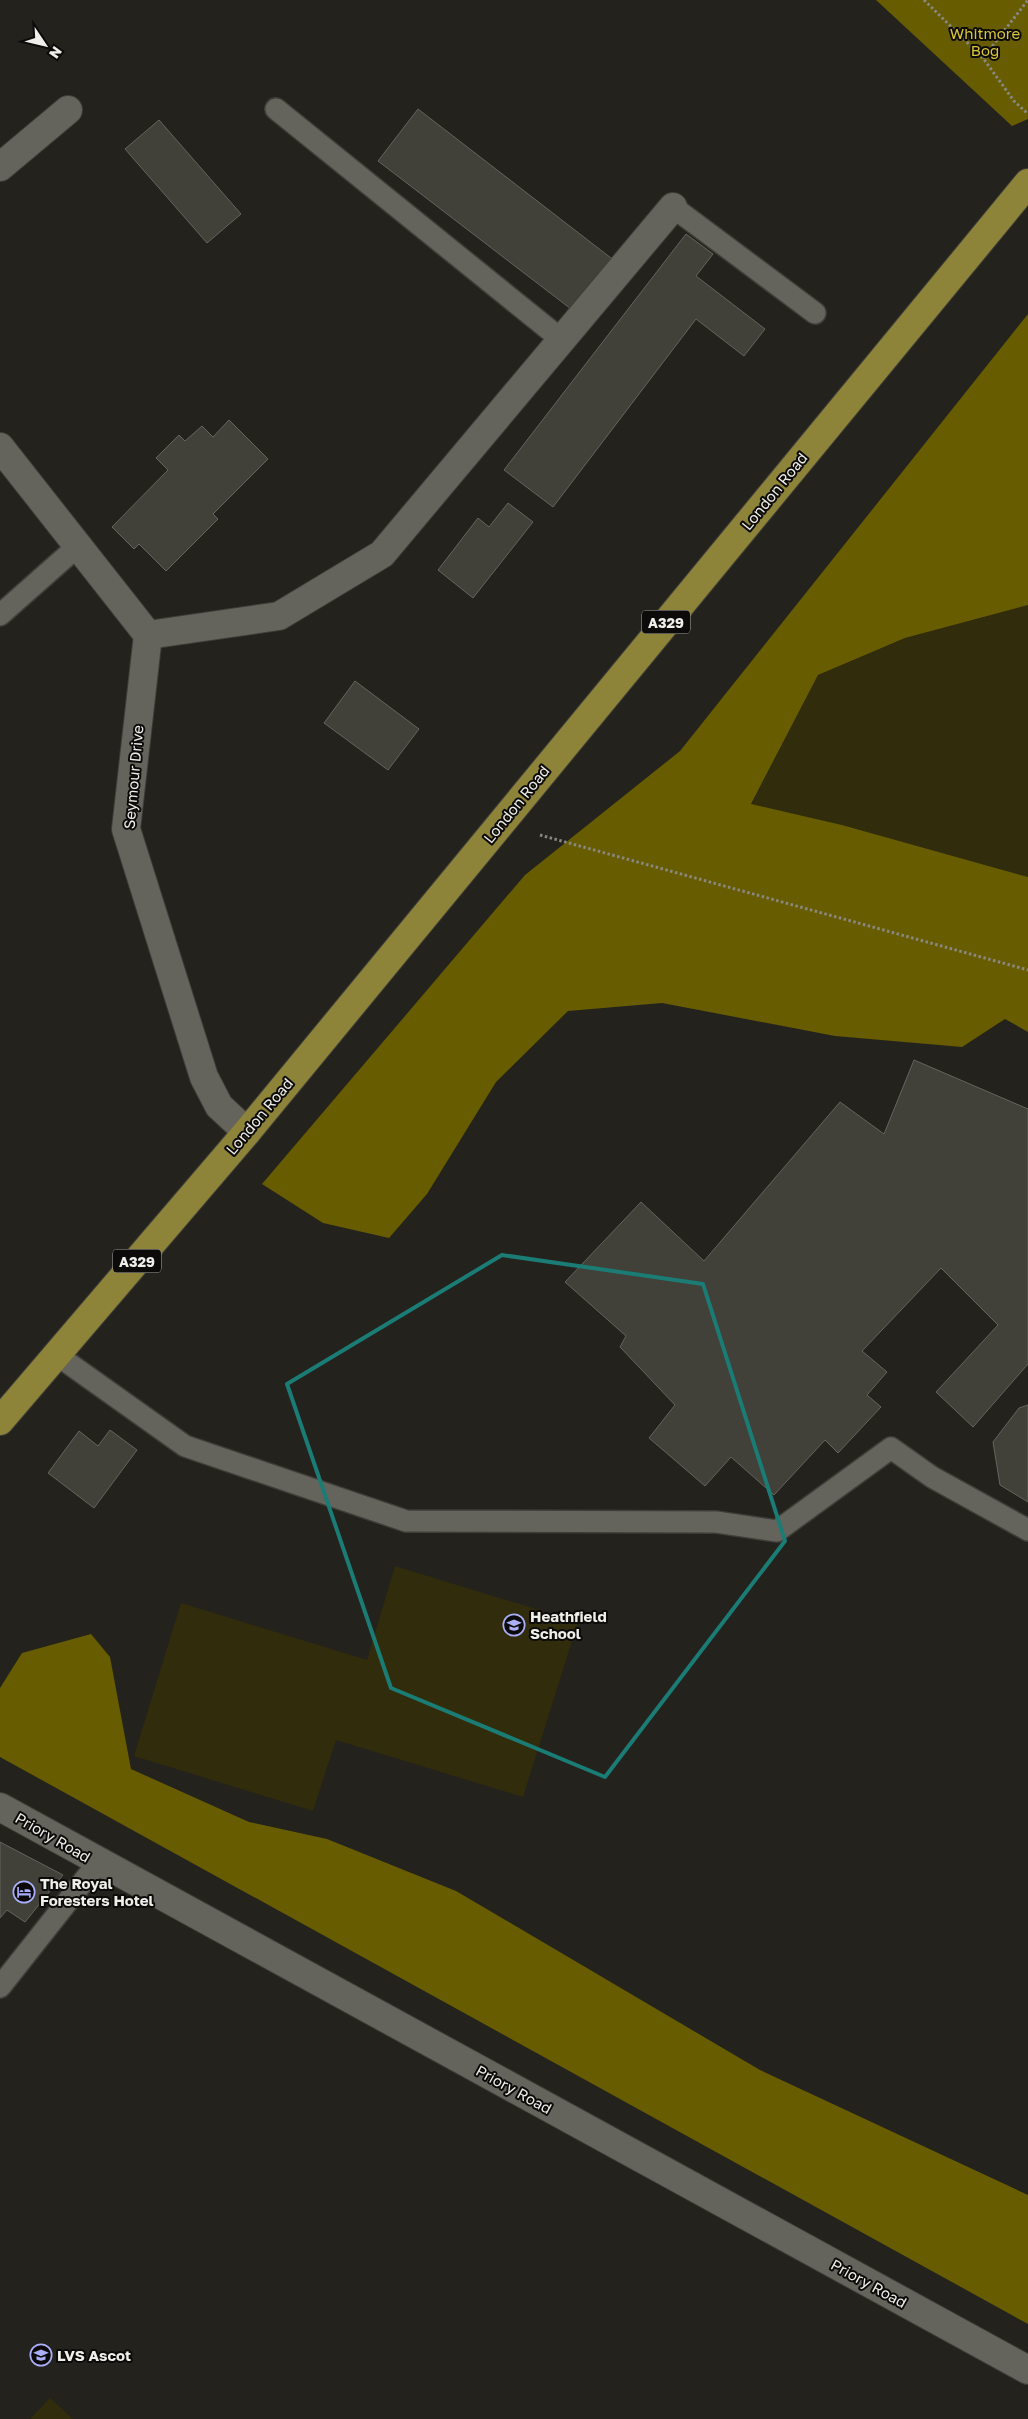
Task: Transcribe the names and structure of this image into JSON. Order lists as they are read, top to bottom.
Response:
{
  "streets": {
    "main road": ["London Road", "A329"],
    "street": ["Seymour Drive", "Priory Road"]
  },
  "crossings": [
    ["London Road", "Seymour Drive"]
  ],
  "parks": ["Whitmore Bog"],
  "places": {
    "school or university": ["Heathfield School", "LVS Ascot"],
    "hotel": ["The Royal Foresters Hotel"]
  },
  "north": "bottom right"
}
